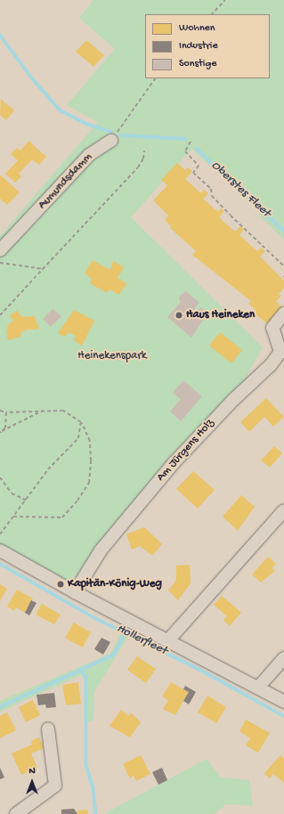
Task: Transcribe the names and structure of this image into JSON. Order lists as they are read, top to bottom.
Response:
{
  "streets": {
    "street": ["Aumundsdamm", "Am Jürgens Holz"]
  },
  "water": ["Oberstes Fleet", "Hollerfleet"],
  "parks": ["Heinekenspark"],
  "places": ["Haus Heineken", "Kapitän-König-Weg"],
  "legend": ["Wohnen", "Industrie", "Sonstige"],
  "north": "top"
}
